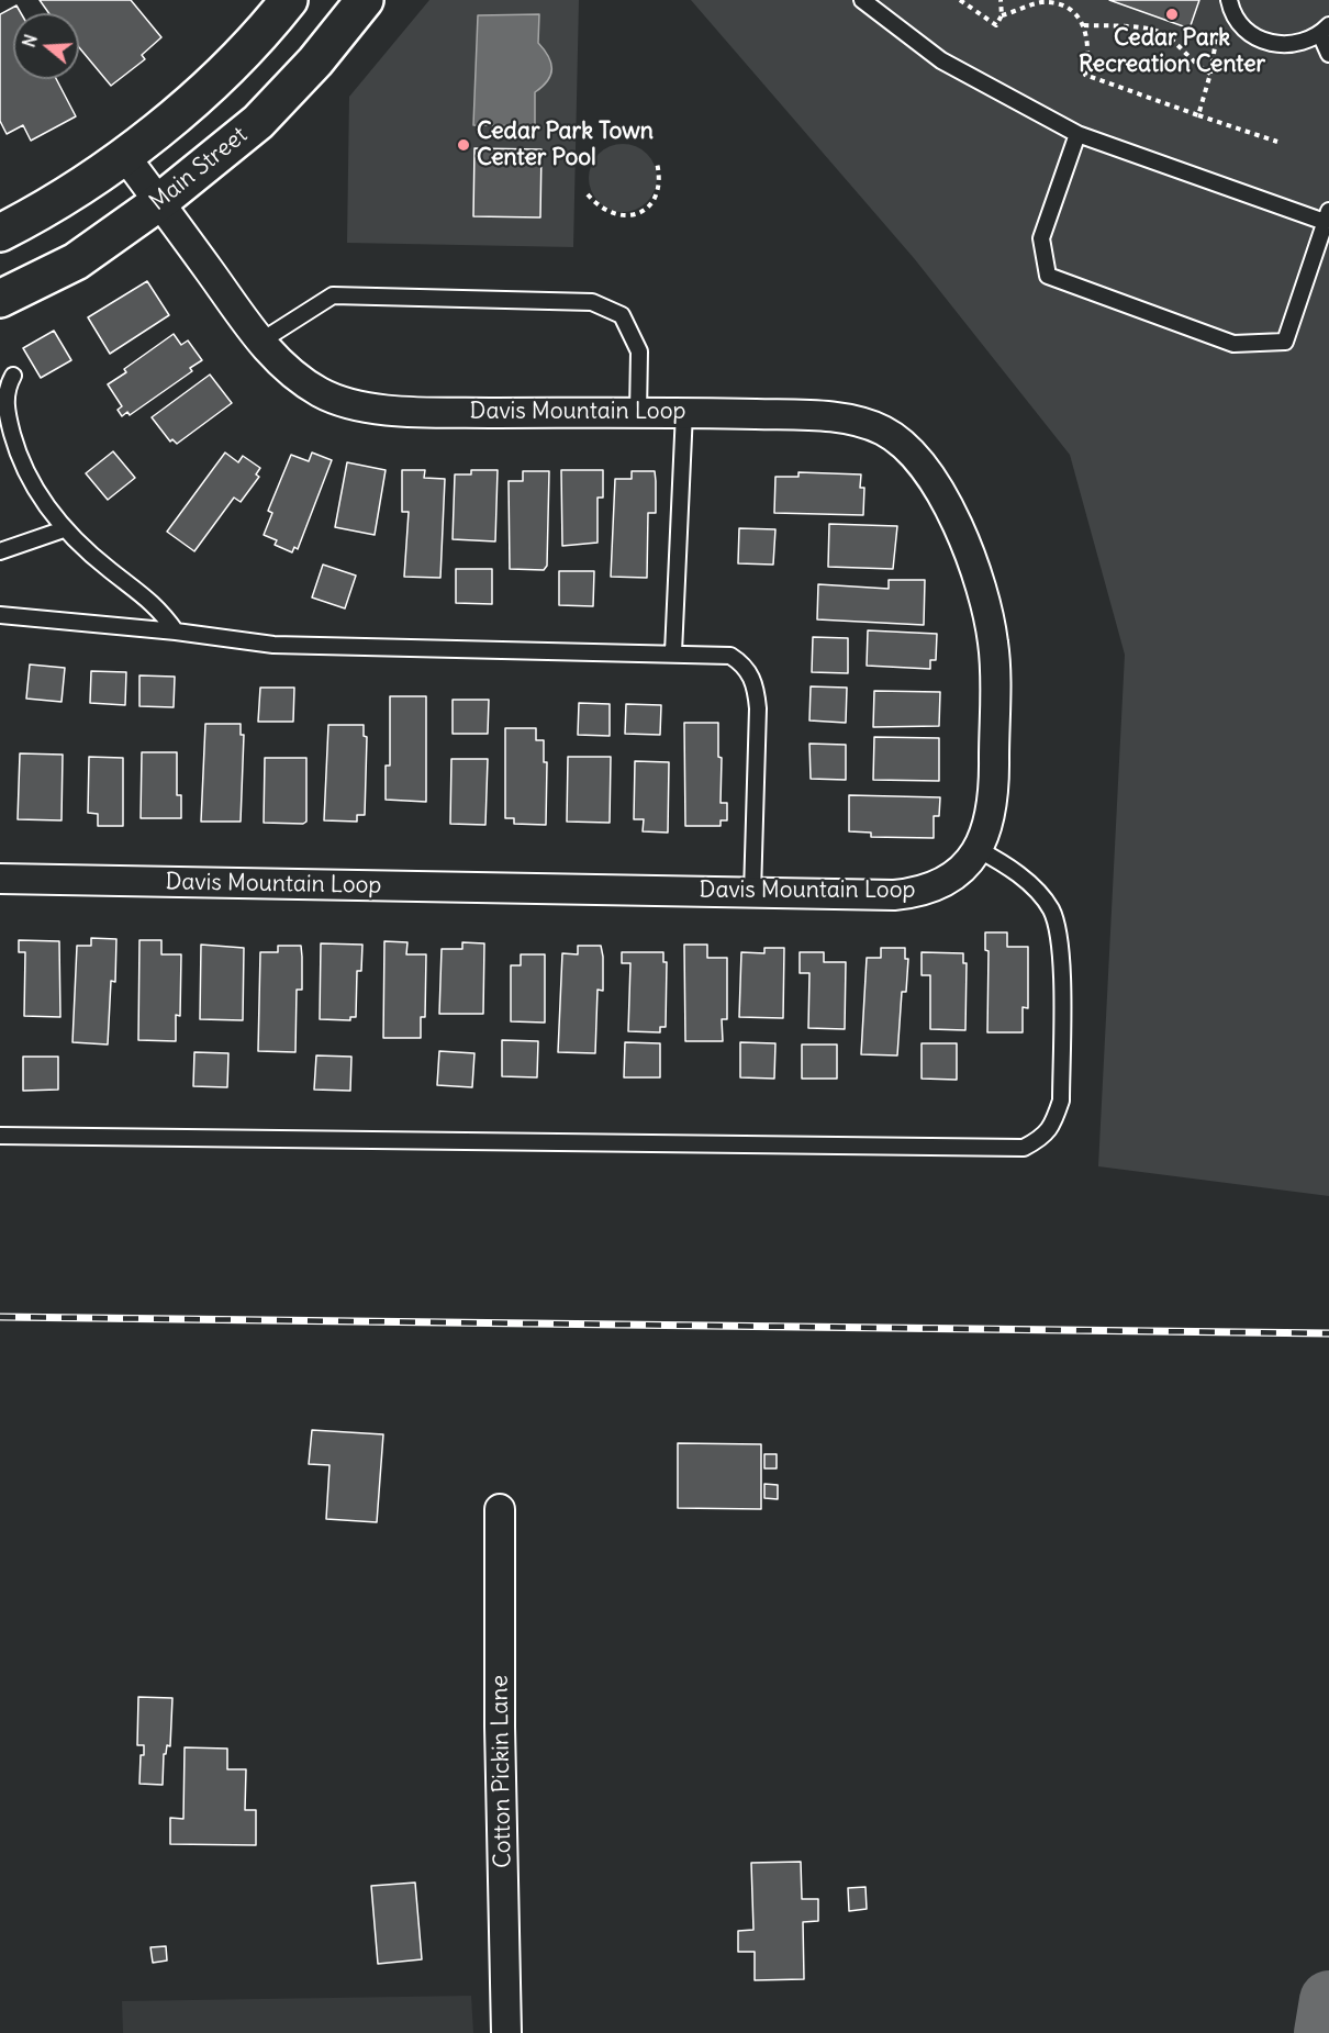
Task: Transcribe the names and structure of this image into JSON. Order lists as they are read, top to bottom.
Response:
{
  "streets": {
    "street": ["Main Street", "Davis Mountain Loop", "Cotton Pickin Lane"]
  },
  "crossings": [
    ["Main Street", "Davis Mountain Loop"]
  ],
  "places": ["Cedar Park Recreation Center", "Cedar Park Town Center Pool"],
  "north": "left"
}
